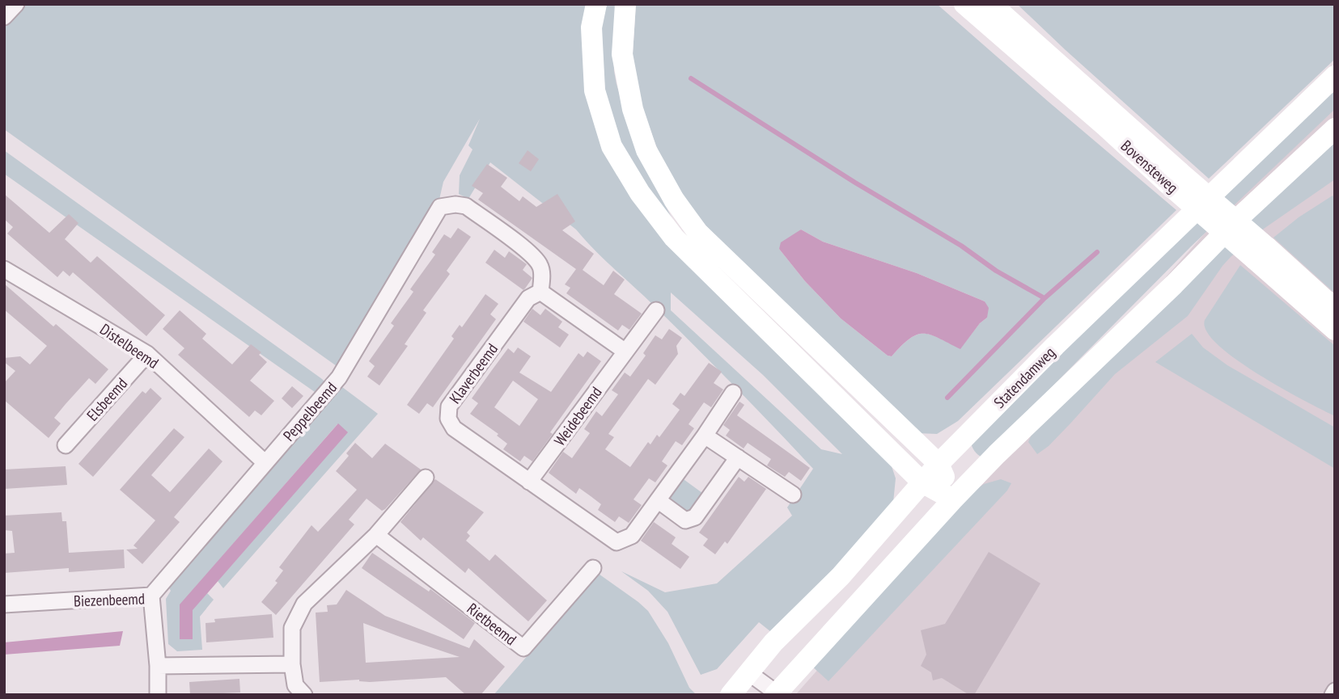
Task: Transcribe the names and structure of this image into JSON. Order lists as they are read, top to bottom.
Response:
{
  "streets": {
    "main road": ["Bovensteweg", "Statendamweg"],
    "street": [
      "Distelbeemd",
      "Klaverbeemd",
      "Elsbeemd",
      "Peppelbeemd",
      "Weidebeemd",
      "Biezenbeemd",
      "Rietbeemd"
    ]
  },
  "crossings": [
    ["Distelbeemd", "Elsbeemd"],
    ["Distelbeemd", "Peppelbeemd"],
    ["Klaverbeemd", "Peppelbeemd"],
    ["Klaverbeemd", "Weidebeemd"],
    ["Peppelbeemd", "Biezenbeemd"]
  ]
}
